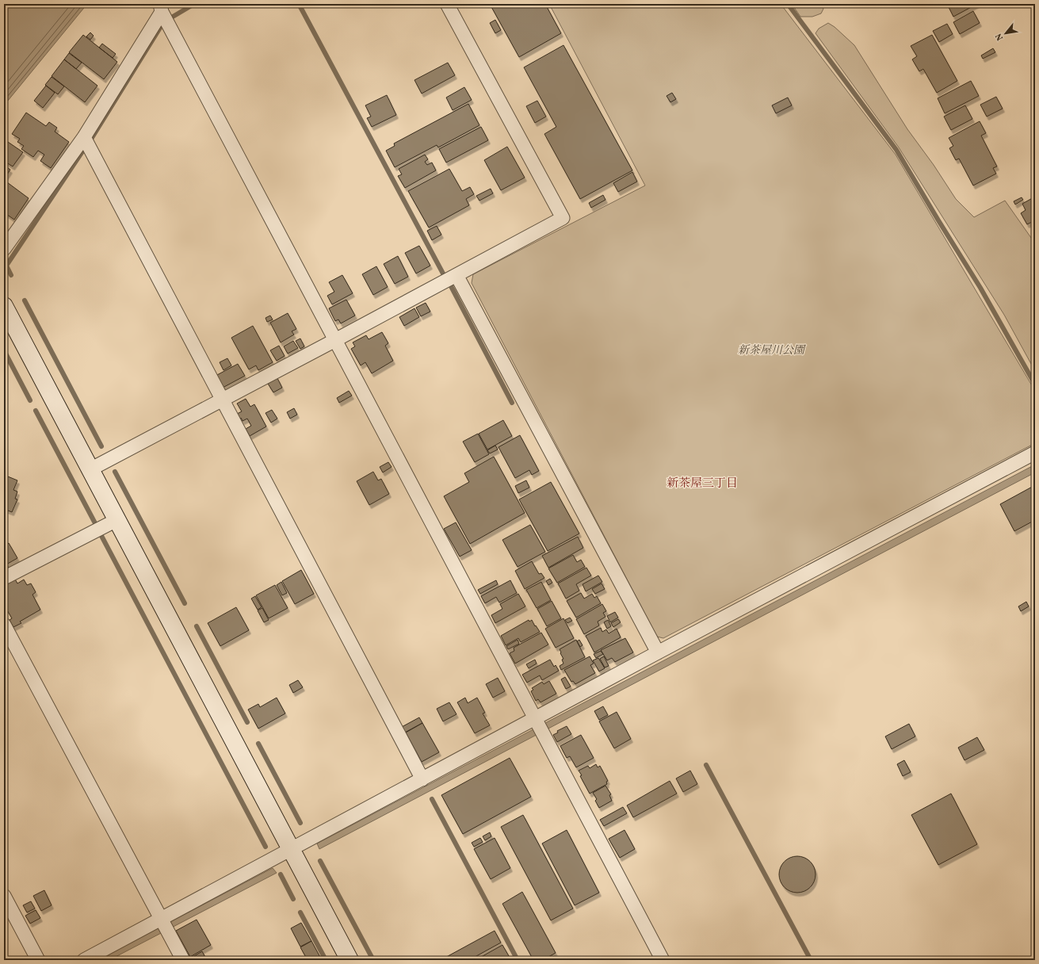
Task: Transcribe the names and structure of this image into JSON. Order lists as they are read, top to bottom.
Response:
{
  "districts": ["新茶屋三丁目"],
  "parks": ["新茶屋川公園"],
  "north": "bottom left"
}
